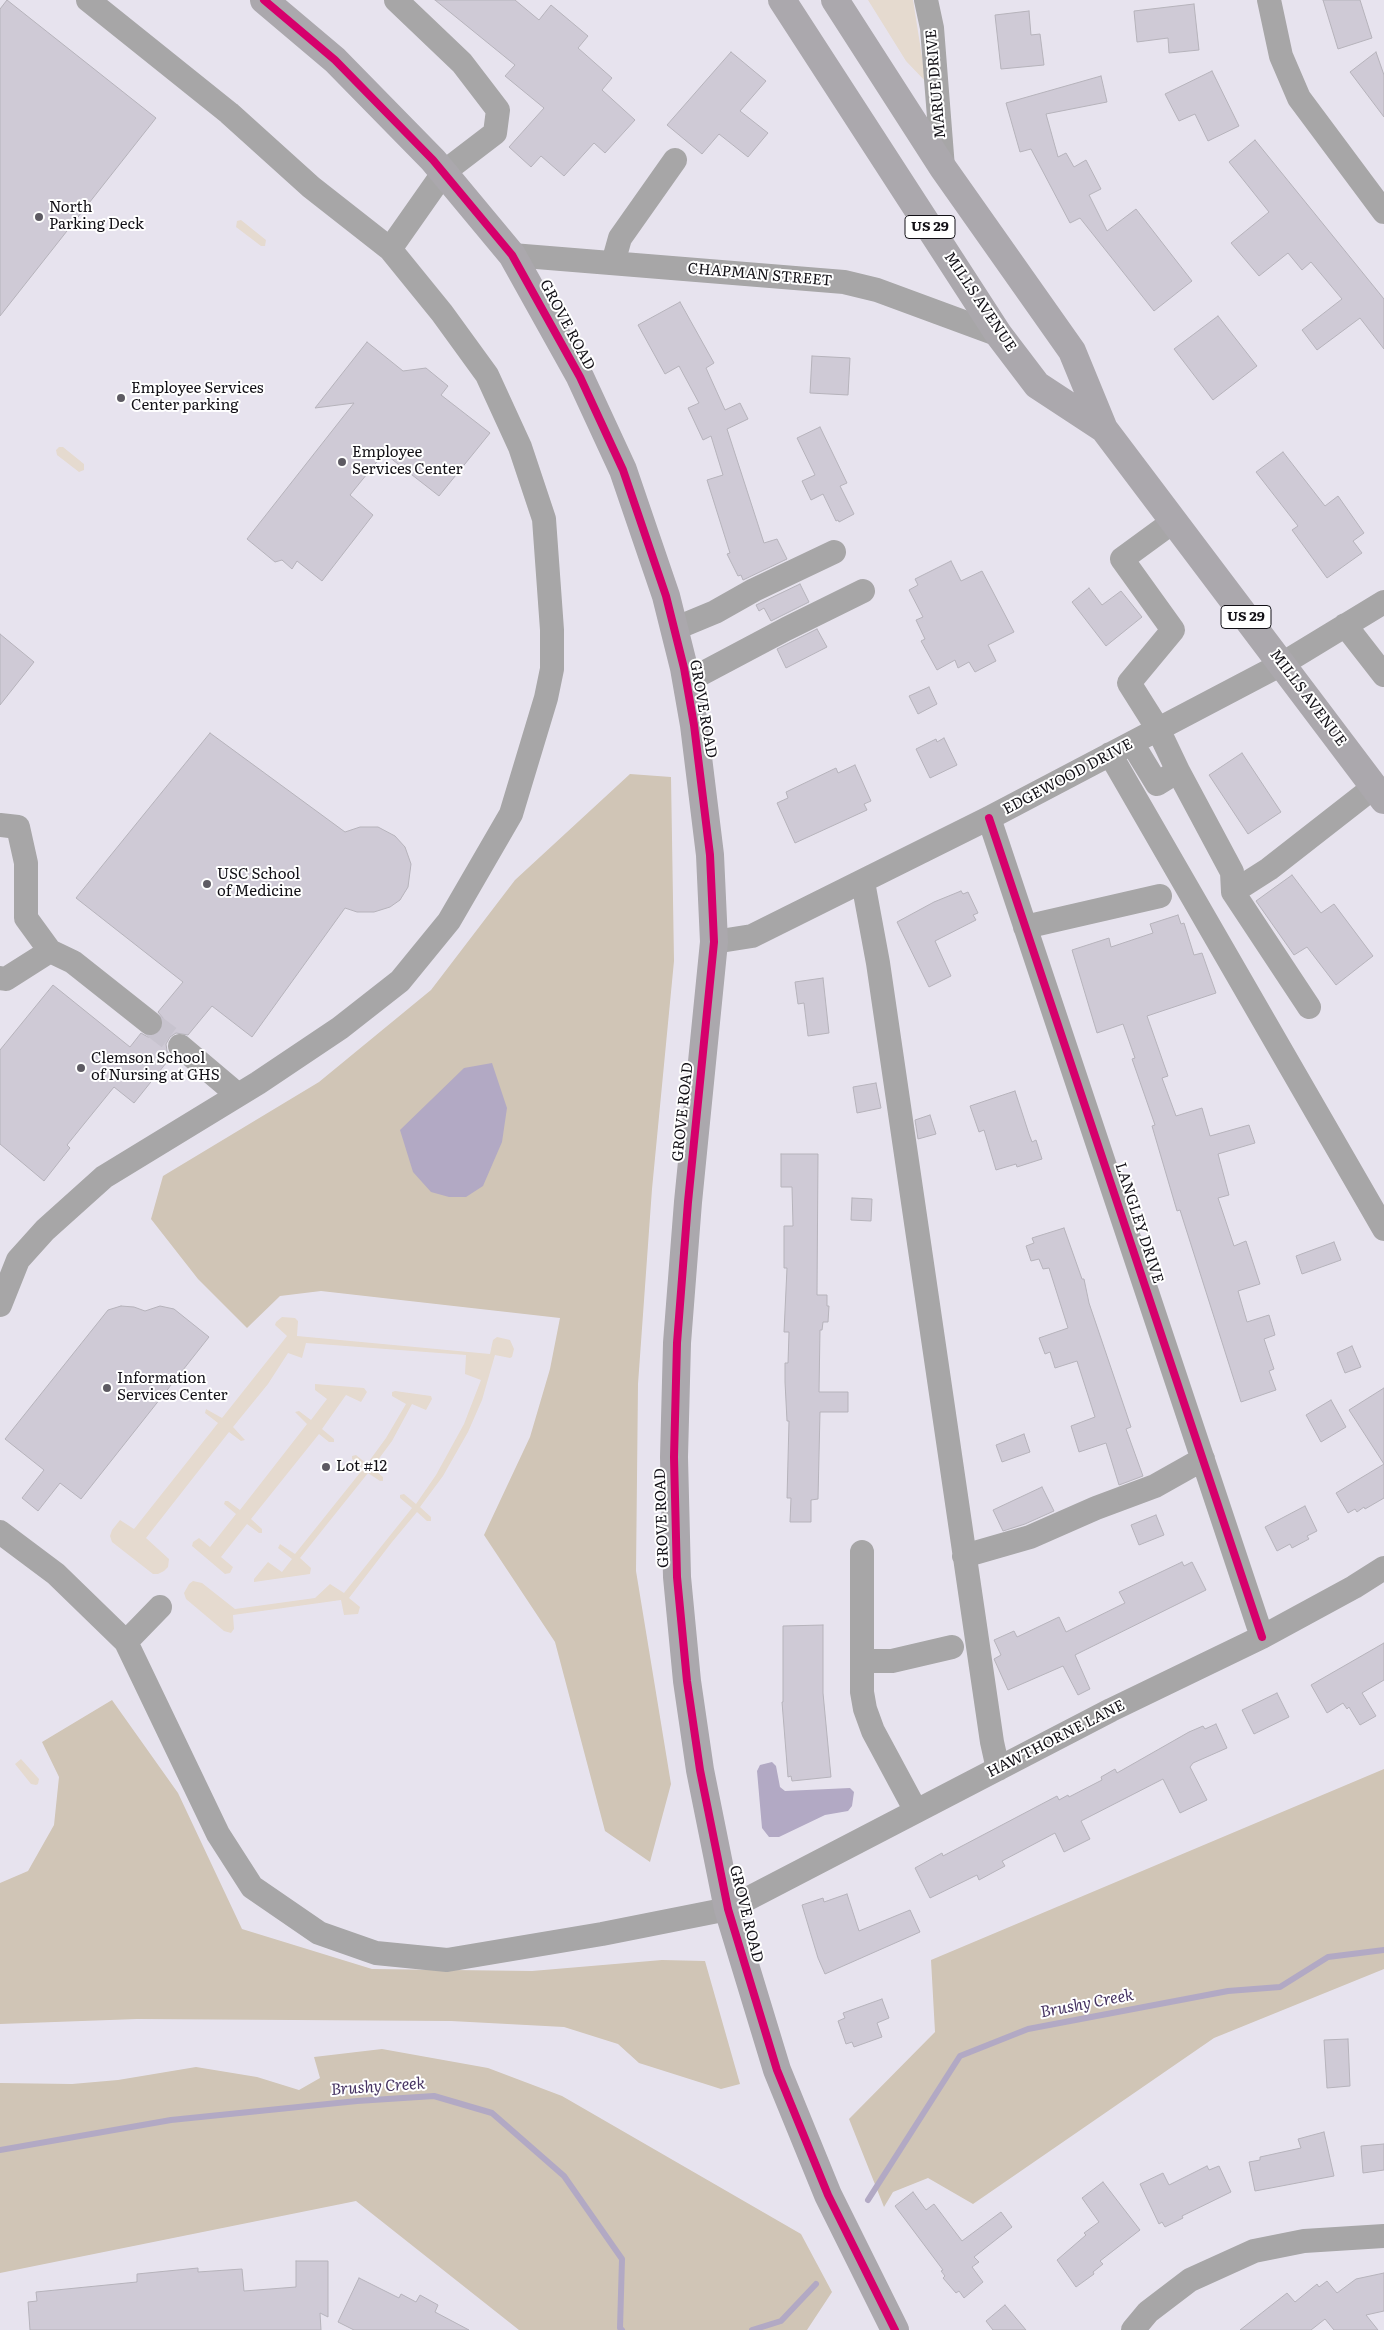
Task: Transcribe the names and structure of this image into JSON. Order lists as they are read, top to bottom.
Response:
{
  "streets": {
    "main road": ["US 29", "MILLS AVENUE", "GROVE ROAD"],
    "street": [
      "MARUE DRIVE",
      "CHAPMAN STREET",
      "EDGEWOOD DRIVE",
      "LANGLEY DRIVE",
      "HAWTHORNE LANE"
    ]
  },
  "crossings": [
    ["MARUE DRIVE", "MILLS AVENUE"],
    ["CHAPMAN STREET", "MILLS AVENUE"],
    ["CHAPMAN STREET", "GROVE ROAD"],
    ["MILLS AVENUE", "EDGEWOOD DRIVE"],
    ["GROVE ROAD", "EDGEWOOD DRIVE"],
    ["GROVE ROAD", "HAWTHORNE LANE"],
    ["EDGEWOOD DRIVE", "LANGLEY DRIVE"],
    ["LANGLEY DRIVE", "HAWTHORNE LANE"]
  ],
  "water": ["Brushy Creek"],
  "places": [
    "North Parking Deck",
    "Employee Services Center parking",
    "Employee Services Center",
    "USC School of Medicine",
    "Clemson School of Nursing at GHS",
    "Information Services Center",
    "Lot #12"
  ]
}
